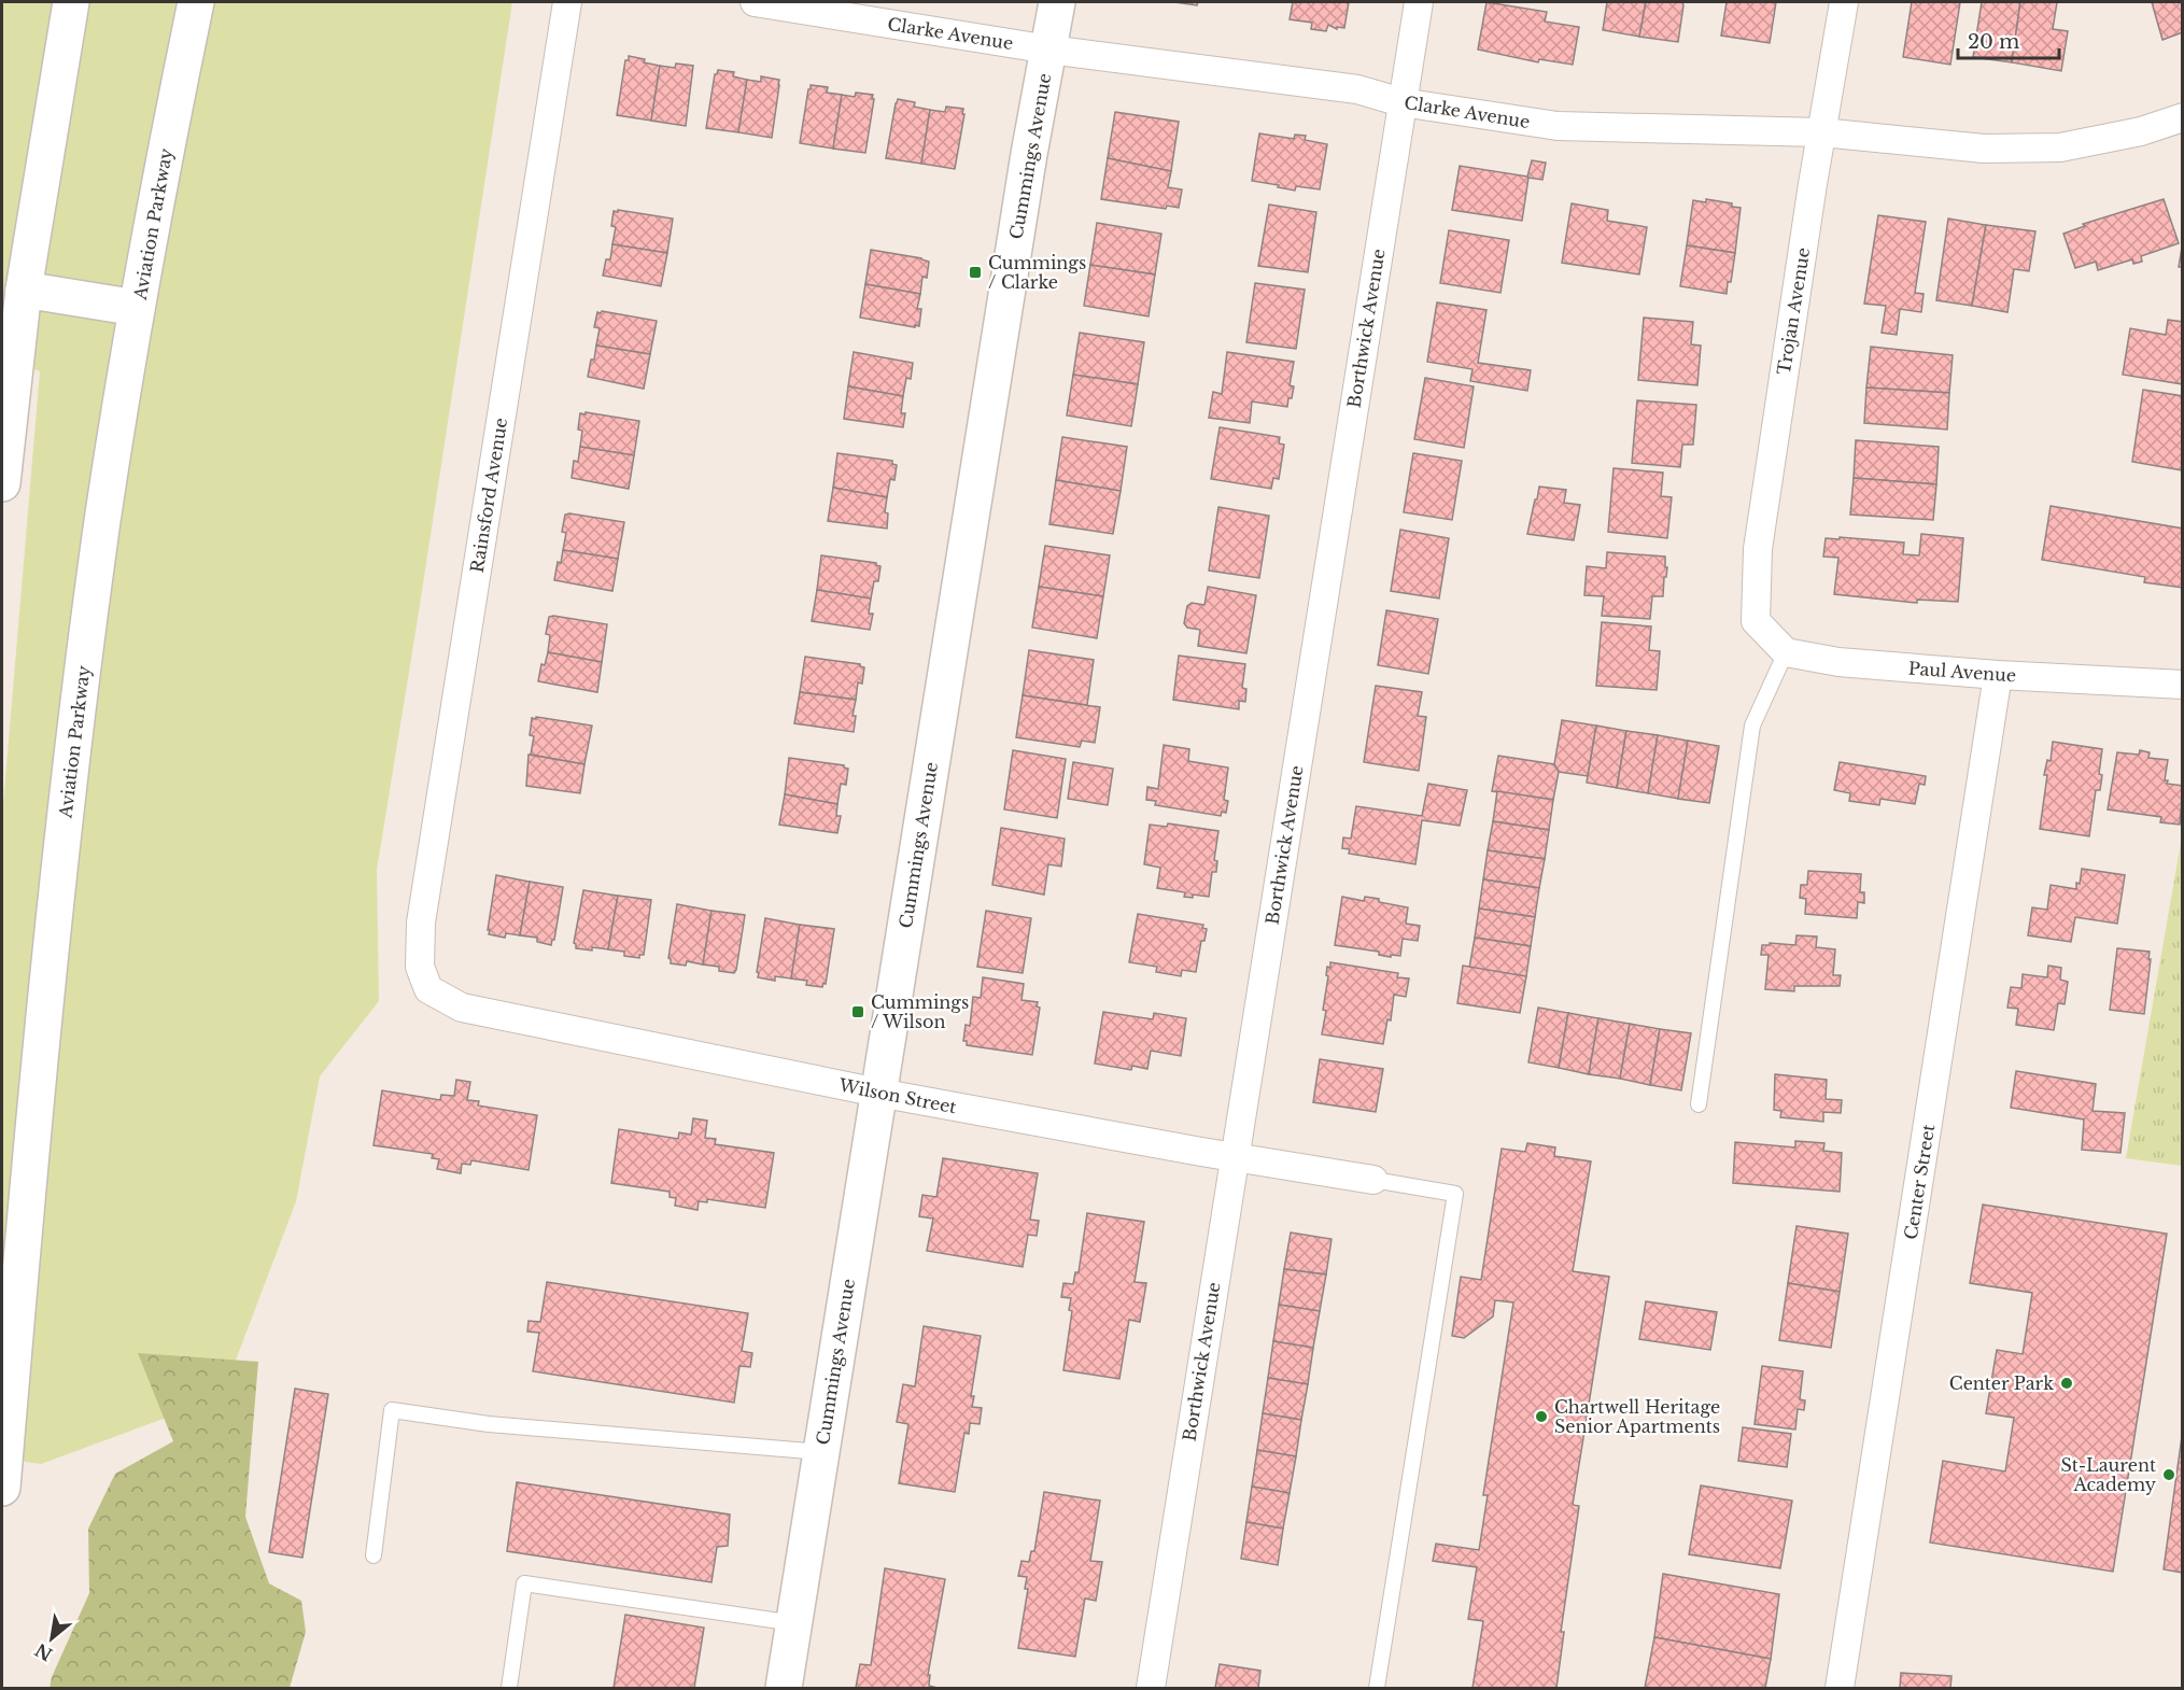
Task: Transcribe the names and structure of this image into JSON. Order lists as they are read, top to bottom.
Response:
{
  "streets": {
    "main road": ["Cummings Avenue", "Aviation Parkway"],
    "street": [
      "Clarke Avenue",
      "Trojan Avenue",
      "Borthwick Avenue",
      "Rainsford Avenue",
      "Paul Avenue",
      "Wilson Street",
      "Center Street"
    ]
  },
  "crossings": [
    ["Clarke Avenue", "Cummings Avenue"],
    ["Clarke Avenue", "Trojan Avenue"],
    ["Clarke Avenue", "Borthwick Avenue"],
    ["Cummings Avenue", "Wilson Street"],
    ["Trojan Avenue", "Paul Avenue"],
    ["Borthwick Avenue", "Wilson Street"],
    ["Rainsford Avenue", "Wilson Street"],
    ["Paul Avenue", "Center Street"]
  ],
  "places": {
    "transit": ["Cummings / Clarke", "Cummings / Wilson"],
    "other": ["Center Park", "Chartwell Heritage Senior Apartments", "St-Laurent Academy"]
  },
  "scale_bar": "20 m",
  "north": "bottom left"
}
